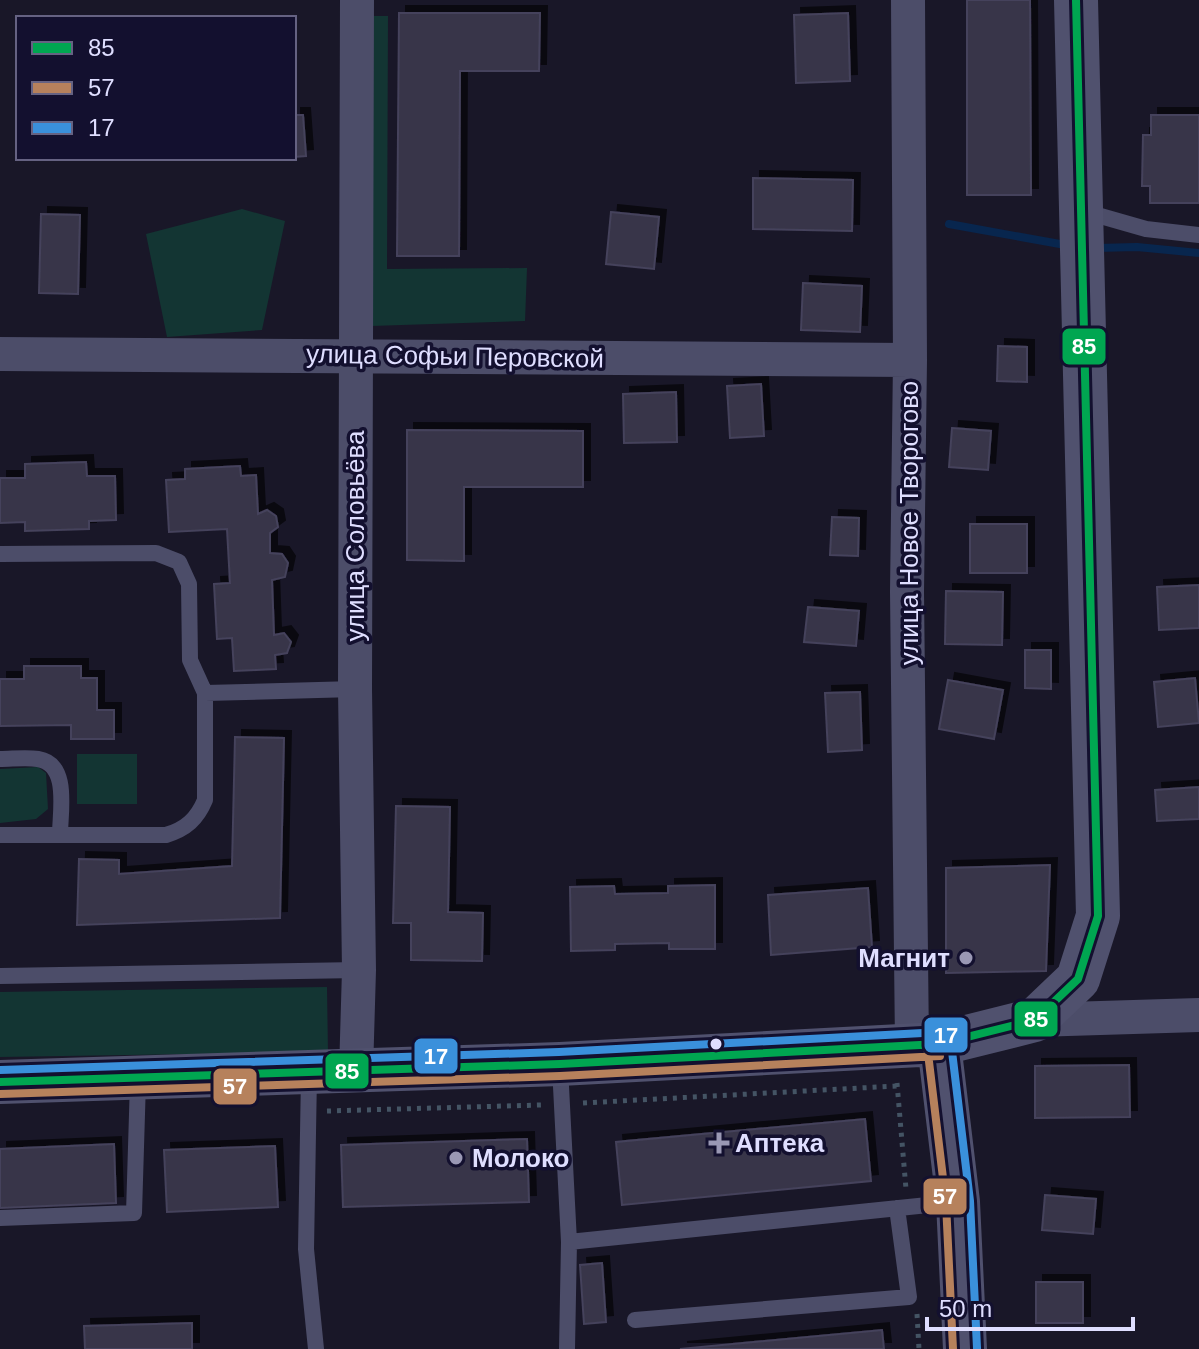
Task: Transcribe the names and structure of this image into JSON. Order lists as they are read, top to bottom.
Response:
{
  "streets": {
    "street": ["улица Софьи Перовской", "улица Новое Творогово", "улица Соловьёва"]
  },
  "crossings": [
    ["улица Софьи Перовской", "улица Новое Творогово"],
    ["улица Софьи Перовской", "улица Соловьёва"]
  ],
  "places": {
    "other": ["Магнит", "Молоко"],
    "health": ["Аптека"]
  },
  "lines": ["transit line 85", "transit line 17", "transit line 57"],
  "legend": ["85", "57", "17"],
  "scale_bar": "50 m"
}
